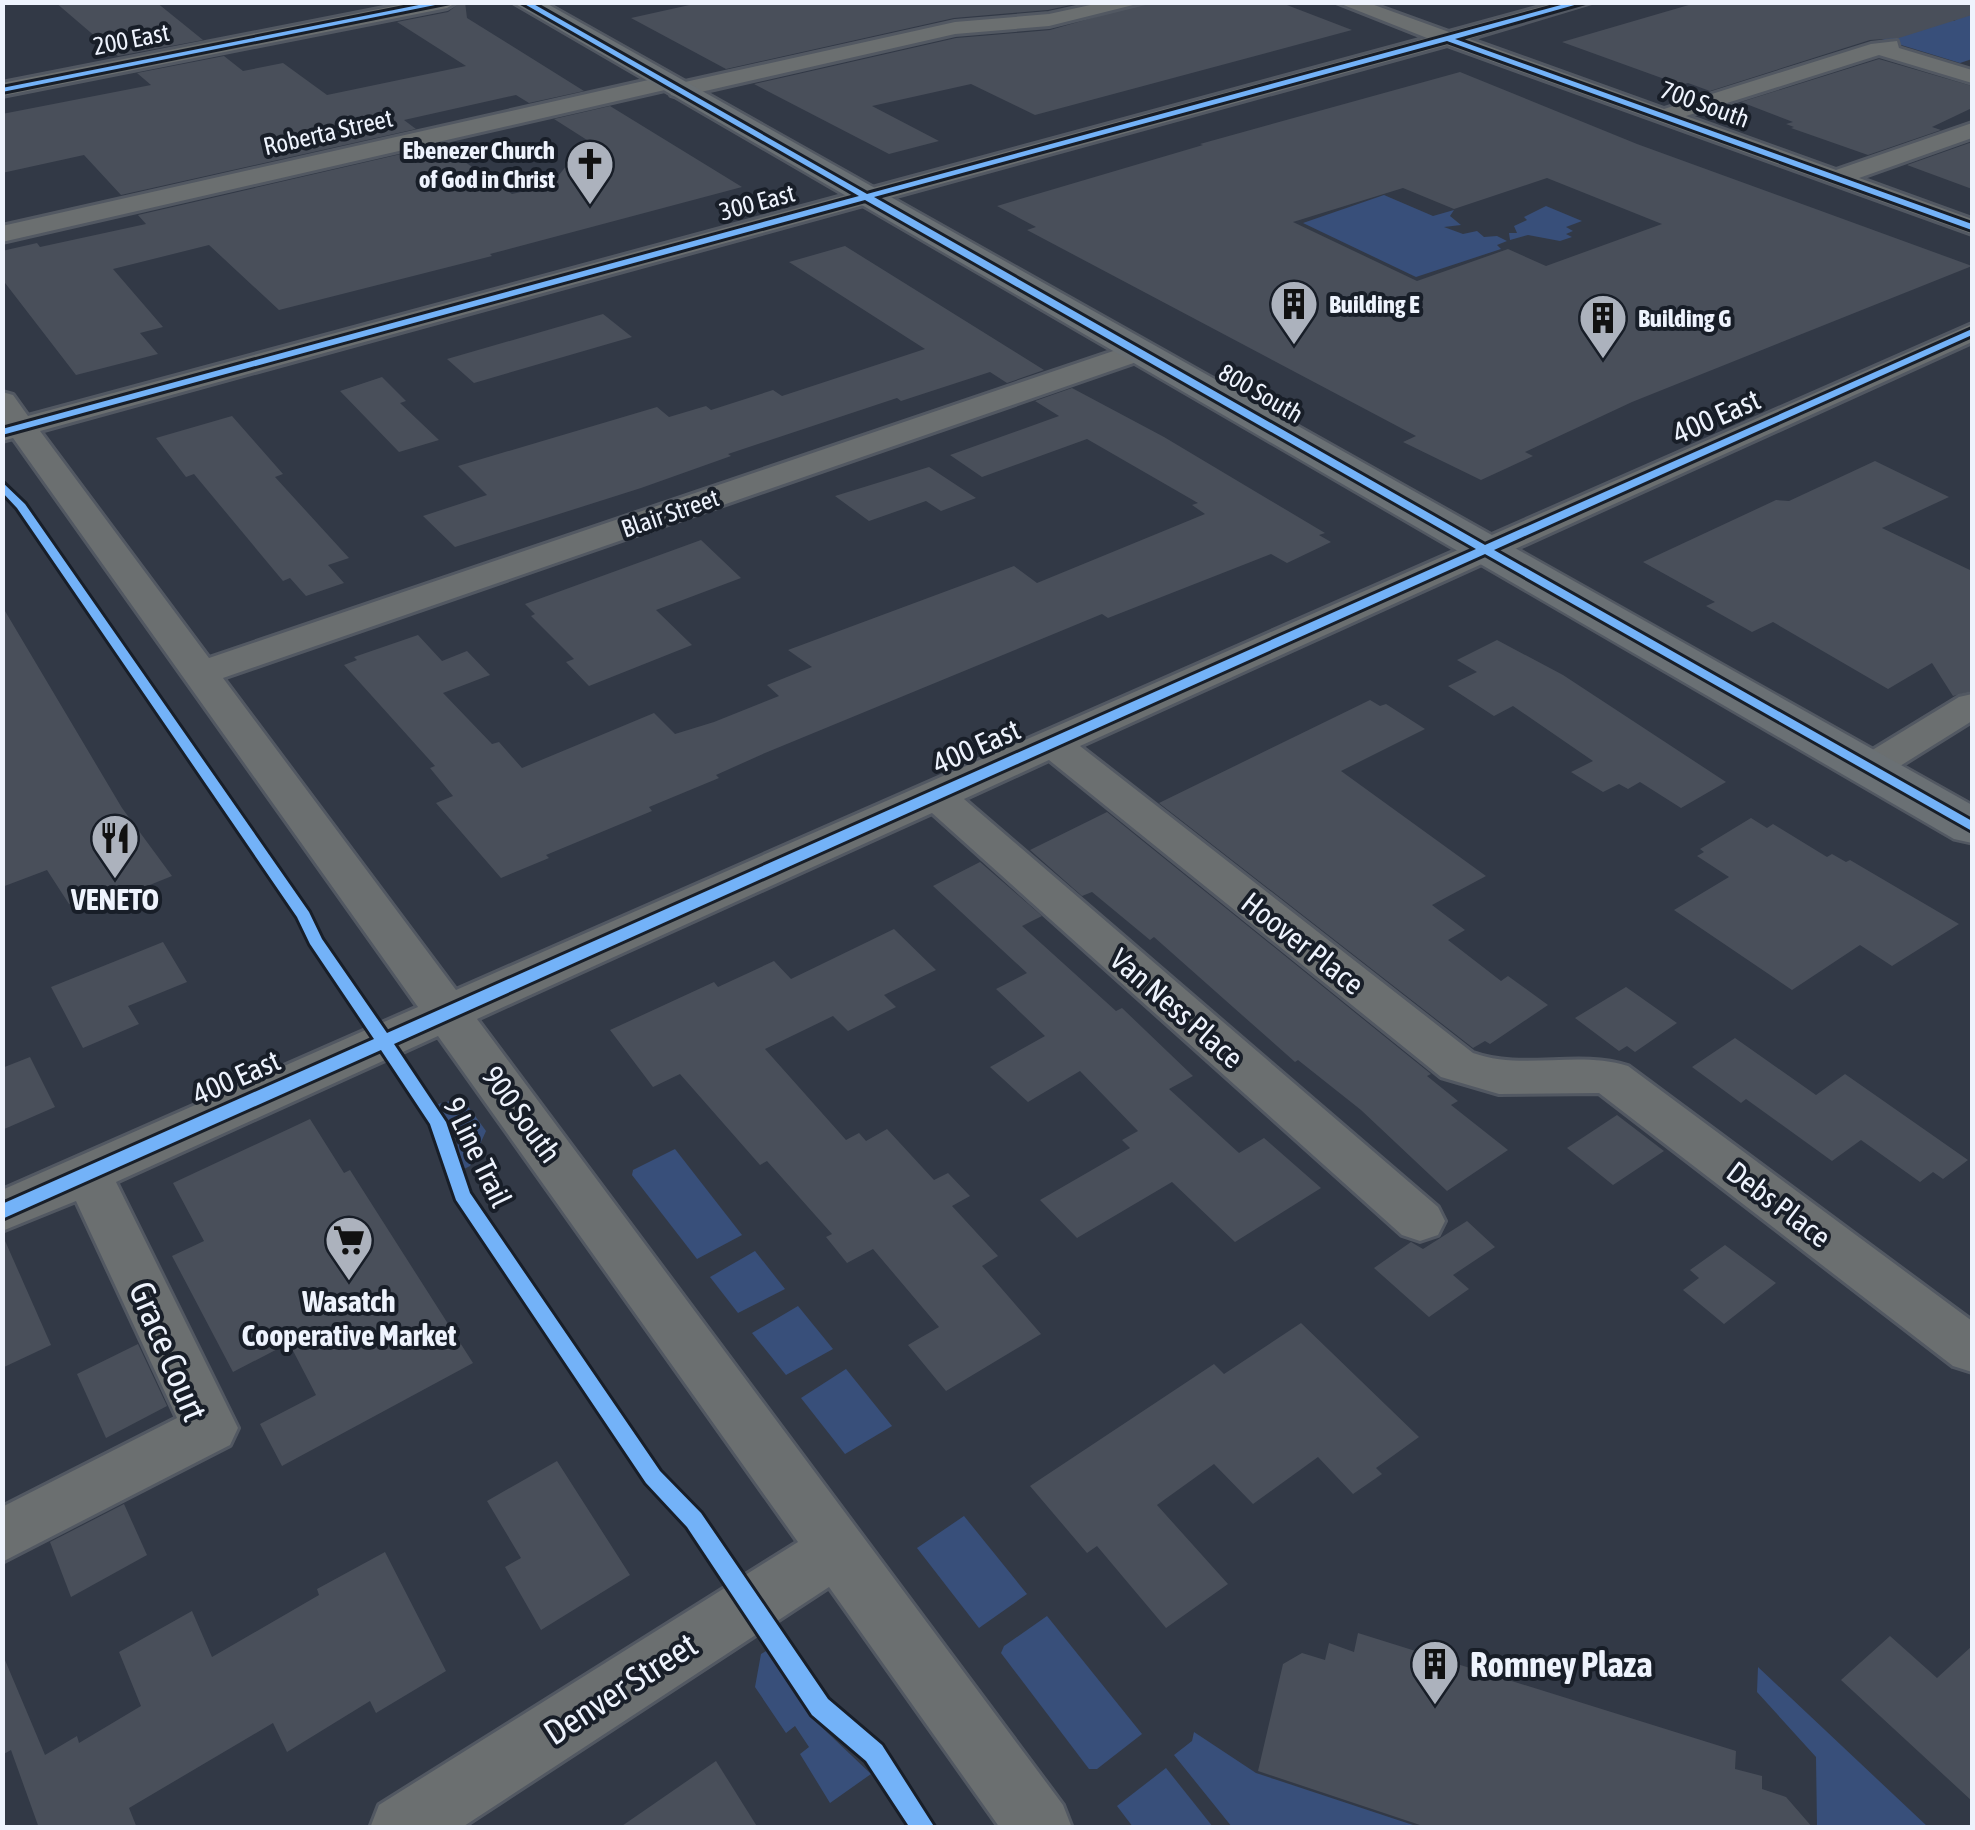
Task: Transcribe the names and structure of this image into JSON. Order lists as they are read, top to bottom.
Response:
{
  "streets": {
    "main road": ["800 South"],
    "street": [
      "200 East",
      "700 South",
      "Roberta Street",
      "300 East",
      "400 East",
      "Blair Street",
      "Hoover Place",
      "Van Ness Place",
      "900 South",
      "Debs Place",
      "Grace Court",
      "Denver Street"
    ],
    "cycle path": ["9 Line Trail"]
  },
  "crossings": [
    ["700 South", "300 East"],
    ["Roberta Street", "800 South"],
    ["300 East", "800 South"],
    ["300 East", "900 South"],
    ["800 South", "400 East"],
    ["800 South", "Blair Street"],
    ["400 East", "Hoover Place"],
    ["400 East", "Van Ness Place"],
    ["400 East", "900 South"],
    ["400 East", "Grace Court"],
    ["Blair Street", "900 South"],
    ["Hoover Place", "Debs Place"],
    ["900 South", "Denver Street"]
  ],
  "places": {
    "church": ["Ebenezer Church of God in Christ"],
    "building": ["Building E", "Building G", "Romney Plaza"],
    "restaurant": ["VENETO"],
    "supermarket": ["Wasatch Cooperative Market"]
  }
}
